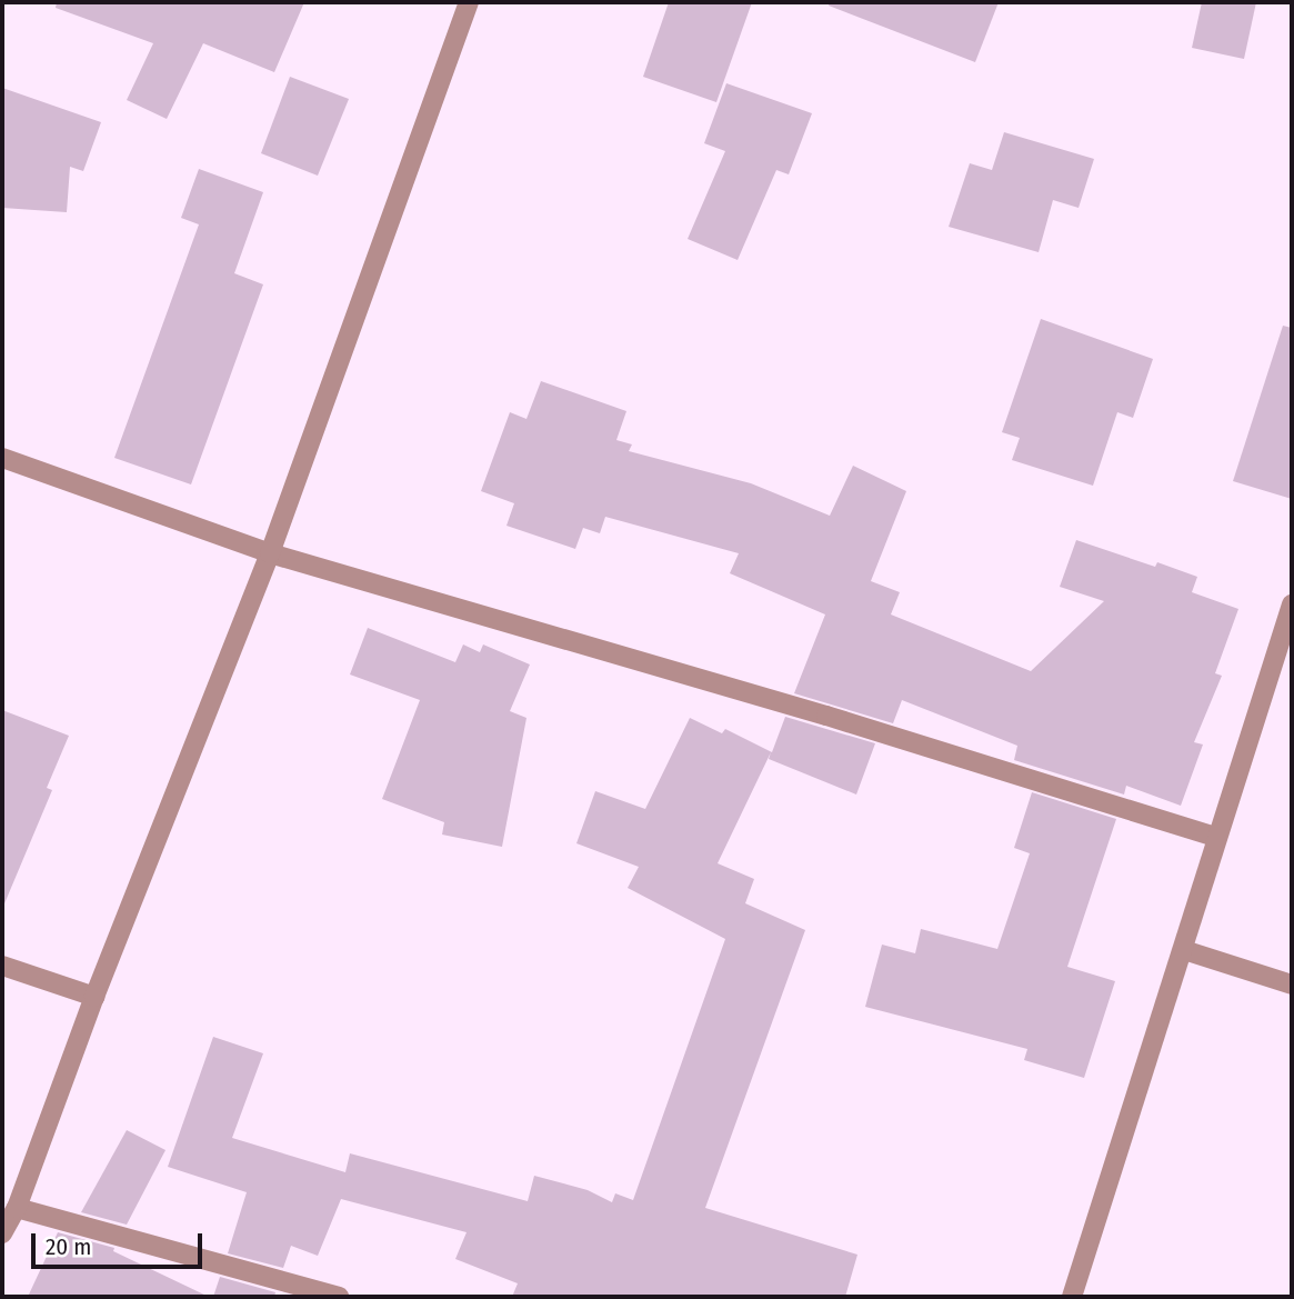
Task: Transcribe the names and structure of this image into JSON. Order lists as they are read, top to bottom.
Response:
{
  "scale_bar": "20 m"
}
